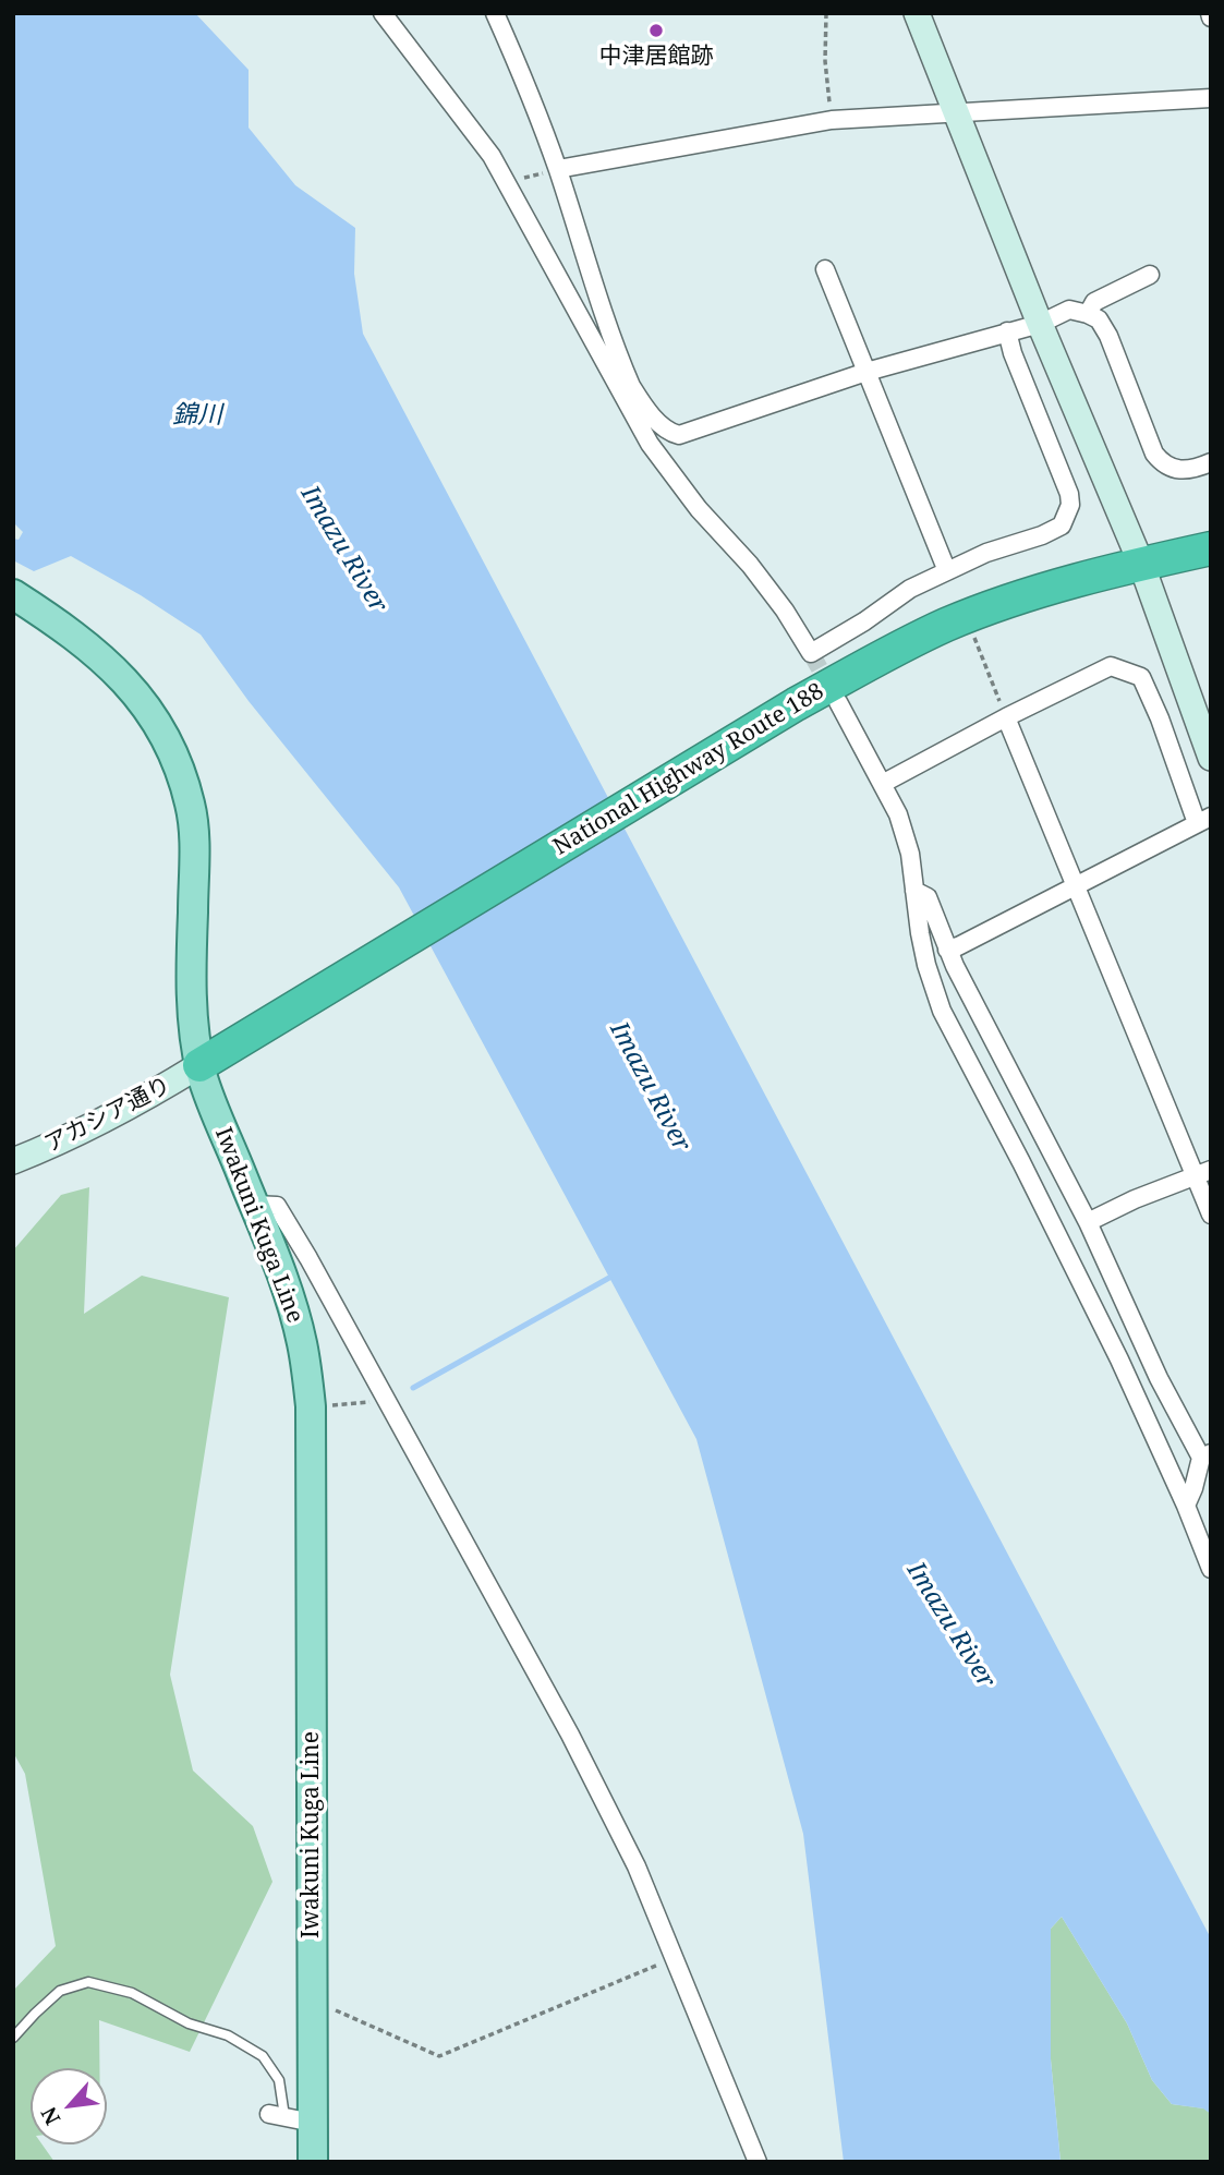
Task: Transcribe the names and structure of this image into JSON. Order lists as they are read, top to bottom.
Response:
{
  "streets": {
    "highway": ["National Highway Route 188"],
    "main road": ["Iwakuni Kuga Line"],
    "street": ["アカシア通り"]
  },
  "crossings": [
    ["National Highway Route 188", "アカシア通り"],
    ["National Highway Route 188", "Iwakuni Kuga Line"],
    ["アカシア通り", "Iwakuni Kuga Line"]
  ],
  "water": ["錦川", "Imazu River"],
  "places": ["中津居館跡"],
  "north": "bottom left"
}
